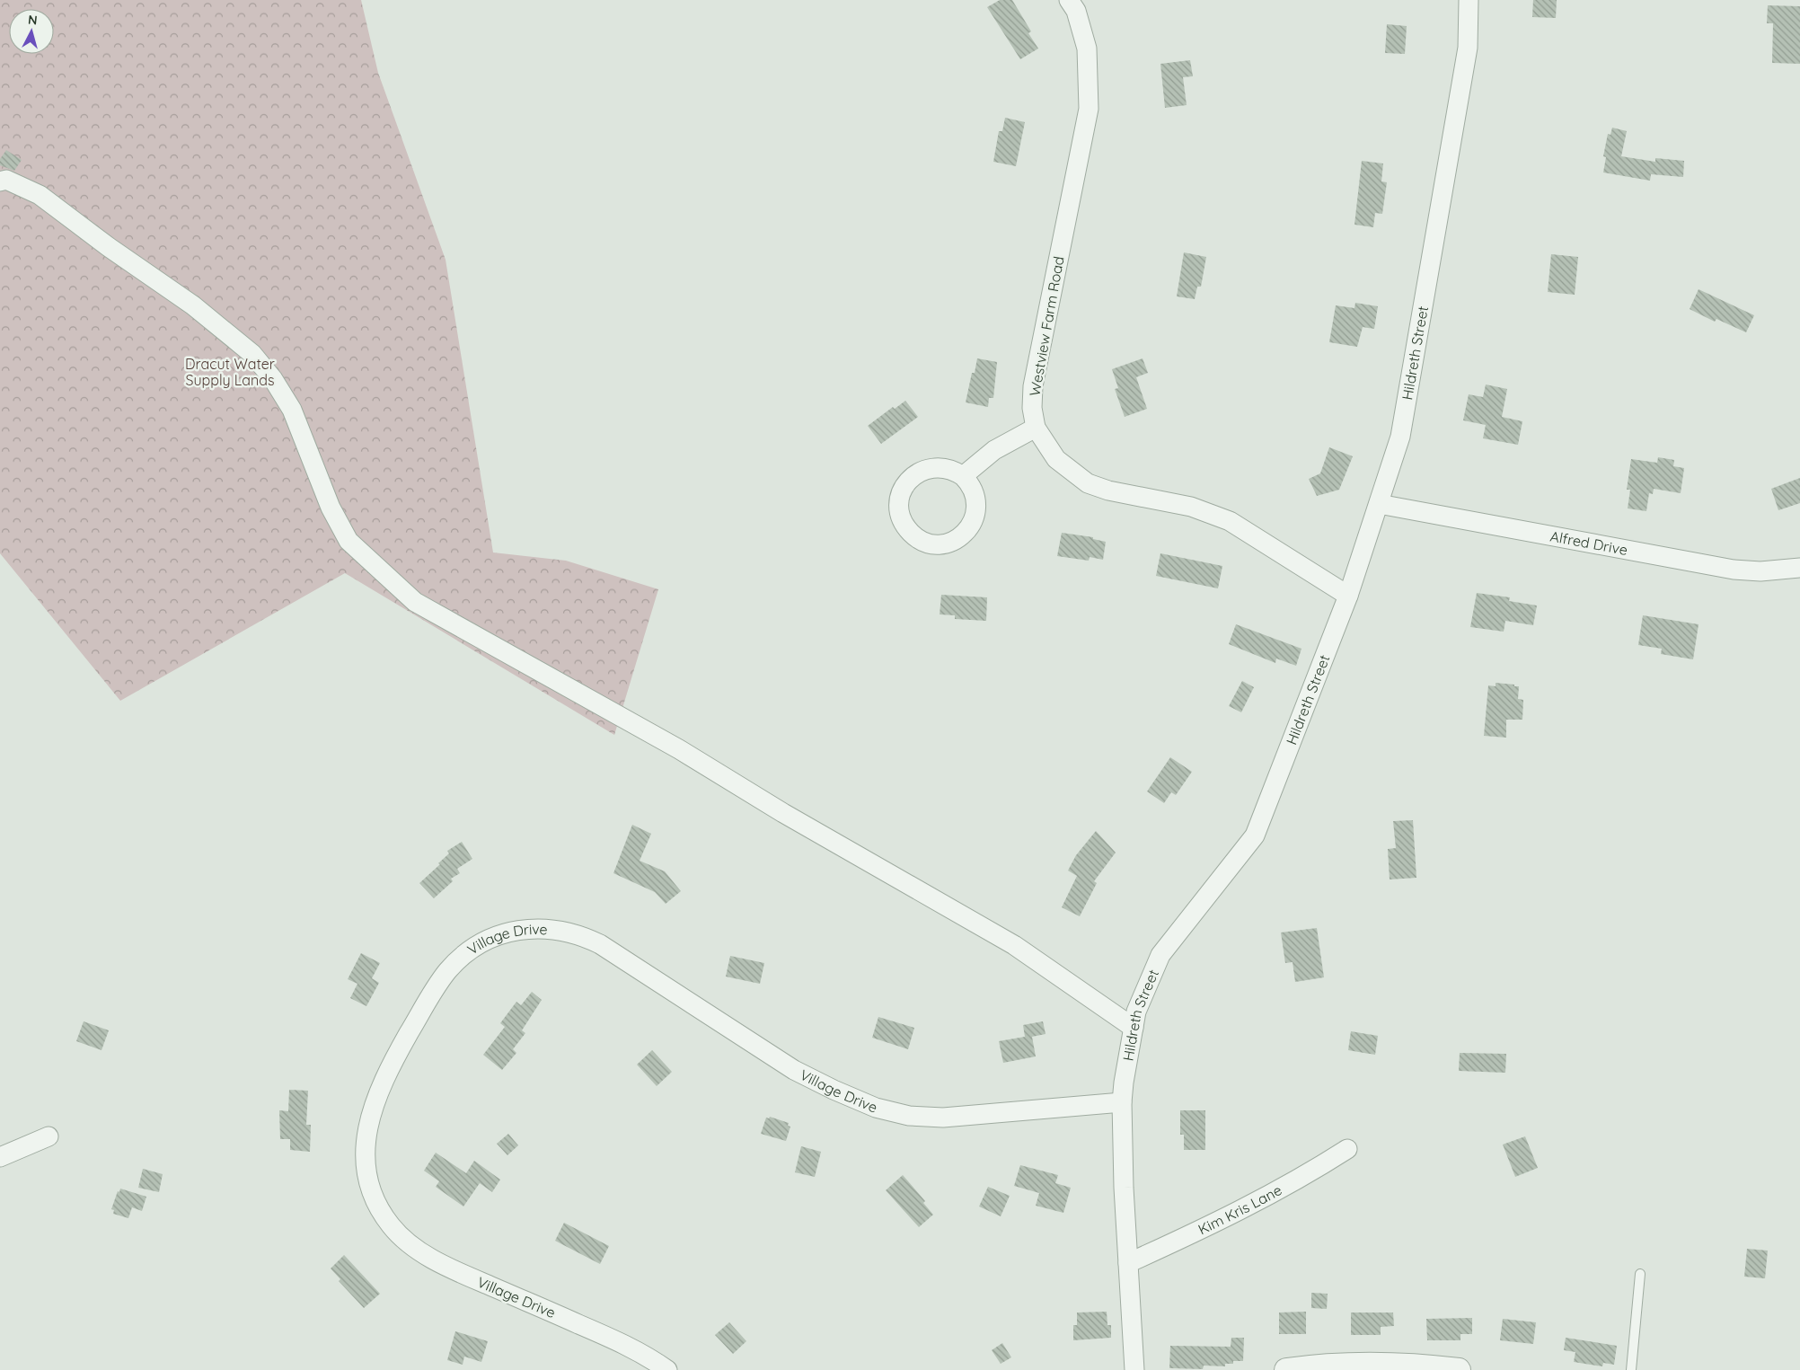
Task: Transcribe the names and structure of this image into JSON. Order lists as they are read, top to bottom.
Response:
{
  "streets": {
    "street": [
      "Westview Farm Road",
      "Hildreth Street",
      "Alfred Drive",
      "Village Drive",
      "Kim Kris Lane"
    ]
  },
  "crossings": [
    ["Westview Farm Road", "Hildreth Street"],
    ["Hildreth Street", "Alfred Drive"],
    ["Hildreth Street", "Village Drive"],
    ["Hildreth Street", "Kim Kris Lane"]
  ],
  "parks": ["Dracut Water Supply Lands"],
  "north": "top"
}
